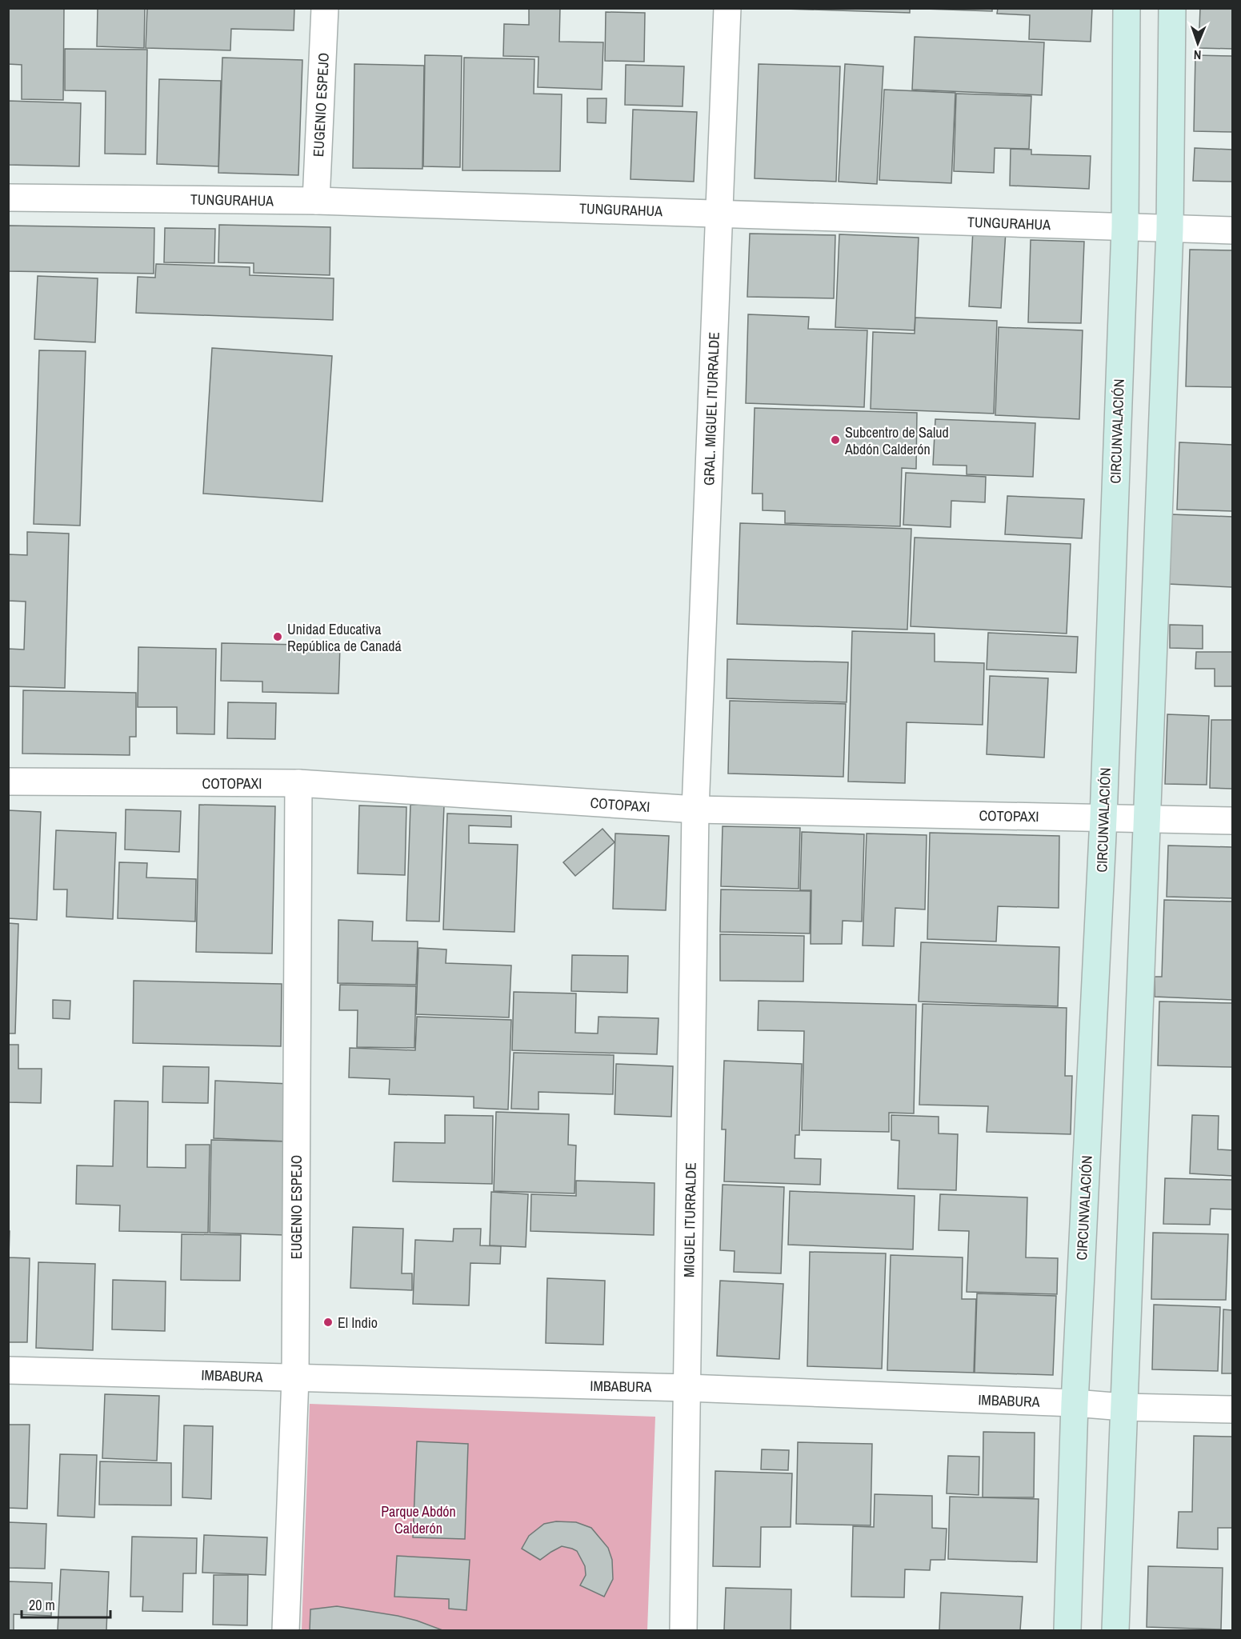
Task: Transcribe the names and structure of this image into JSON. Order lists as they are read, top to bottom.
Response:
{
  "streets": {
    "main road": ["CIRCUNVALACIÓN"],
    "street": [
      "EUGENIO ESPEJO",
      "TUNGURAHUA",
      "GRAL. MIGUEL ITURRALDE",
      "COTOPAXI",
      "MIGUEL ITURRALDE",
      "IMBABURA"
    ]
  },
  "crossings": [
    ["EUGENIO ESPEJO", "TUNGURAHUA"],
    ["EUGENIO ESPEJO", "COTOPAXI"],
    ["EUGENIO ESPEJO", "IMBABURA"],
    ["TUNGURAHUA", "GRAL. MIGUEL ITURRALDE"],
    ["TUNGURAHUA", "CIRCUNVALACIÓN"],
    ["GRAL. MIGUEL ITURRALDE", "COTOPAXI"],
    ["GRAL. MIGUEL ITURRALDE", "MIGUEL ITURRALDE"],
    ["CIRCUNVALACIÓN", "COTOPAXI"],
    ["CIRCUNVALACIÓN", "IMBABURA"],
    ["COTOPAXI", "MIGUEL ITURRALDE"],
    ["MIGUEL ITURRALDE", "IMBABURA"]
  ],
  "parks": ["Parque Abdón Calderón"],
  "places": ["Subcentro de Salud Abdón Calderón", "Unidad Educativa República de Canadá", "El Indio"],
  "scale_bar": "20 m",
  "north": "bottom"
}
